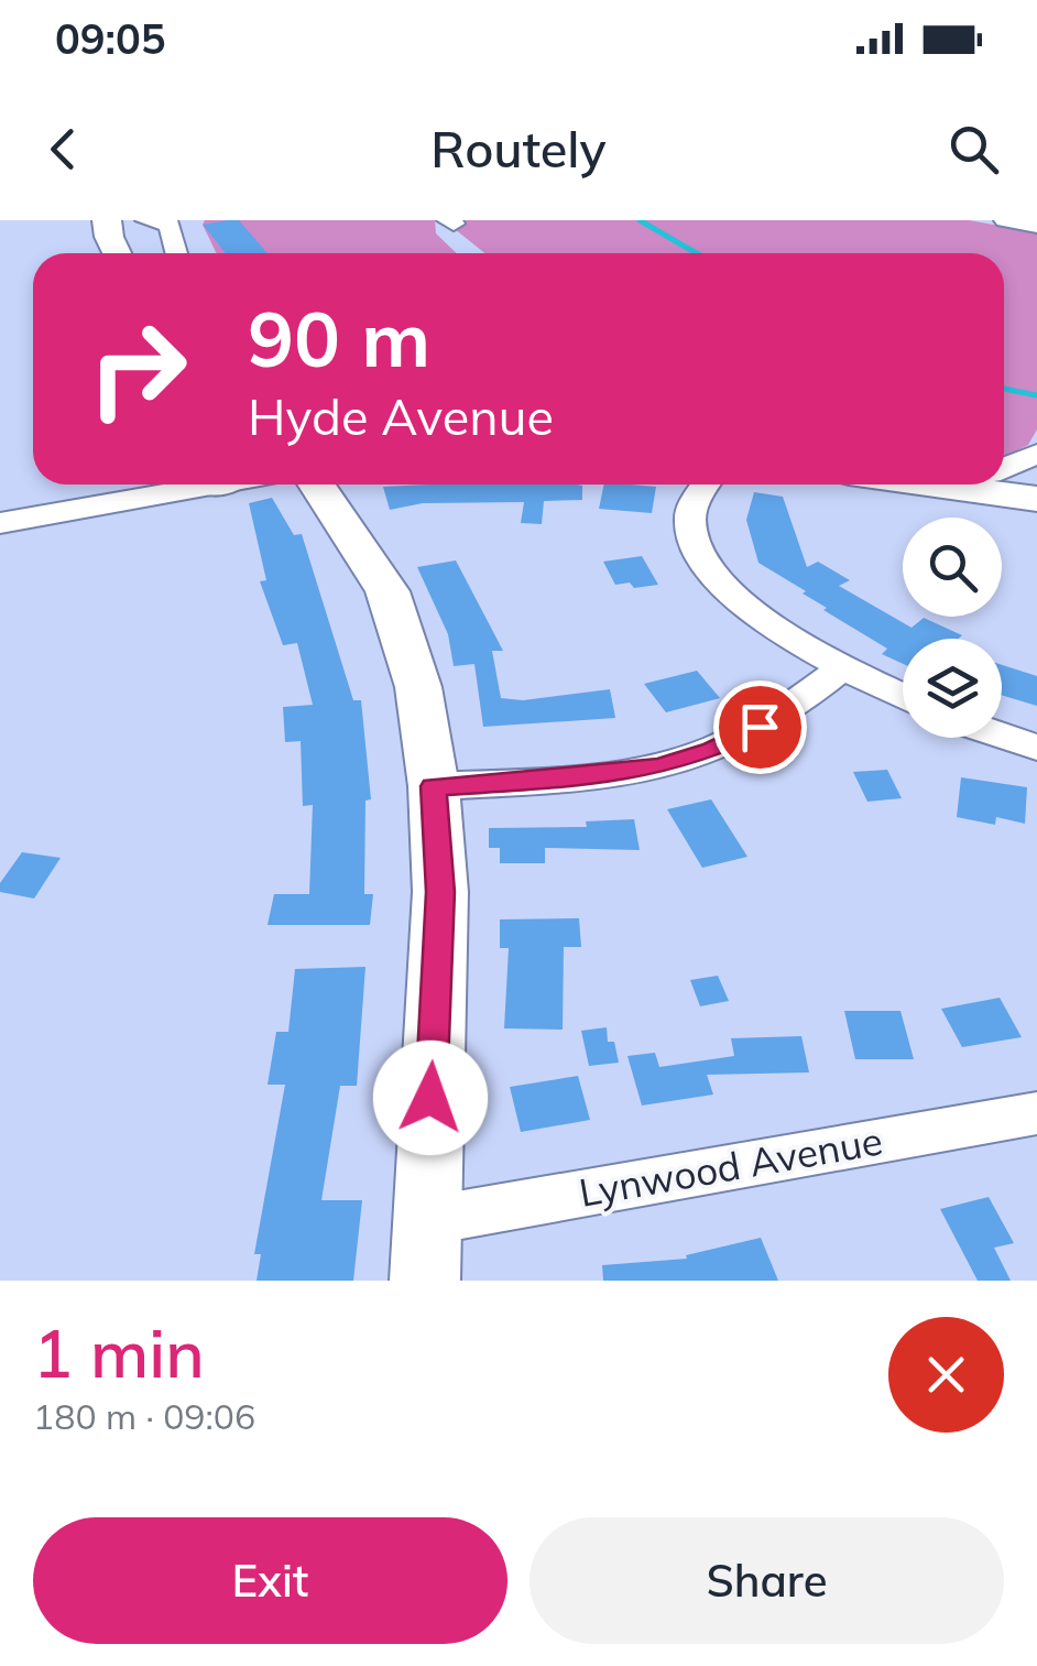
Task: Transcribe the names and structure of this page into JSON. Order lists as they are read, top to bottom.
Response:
{
  "streets": {
    "street": ["Lynwood Avenue"]
  },
  "page": {
    "status": "09:05",
    "header": "Routely",
    "turn": ["90 m", "Hyde Avenue"],
    "heading": ["1 min", "180 m · 09:06"],
    "buttons": ["Exit", "Share"]
  }
}
